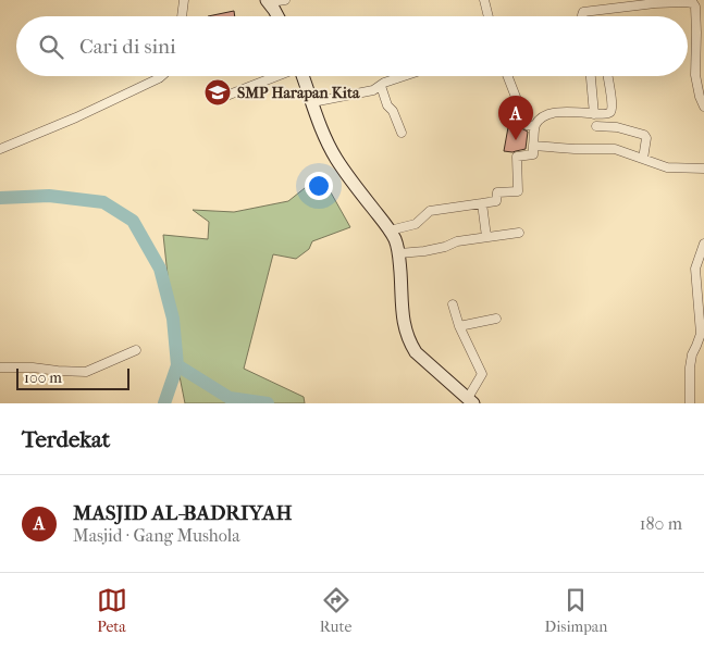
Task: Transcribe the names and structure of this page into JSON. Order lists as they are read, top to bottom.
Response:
{
  "places": {
    "school or university": ["SMP Harapan Kita"]
  },
  "scale_bar": "100 m",
  "page": {
    "search": "Cari di sini",
    "pins": "A",
    "scale": "100 m",
    "heading": "Terdekat",
    "list": [
      {
        "mark": "A",
        "name": "MASJID AL-BADRIYAH",
        "note": "Masjid · Gang Mushola",
        "value": "180 m"
      }
    ],
    "nav": ["Peta", "Rute", "Disimpan"]
  }
}
